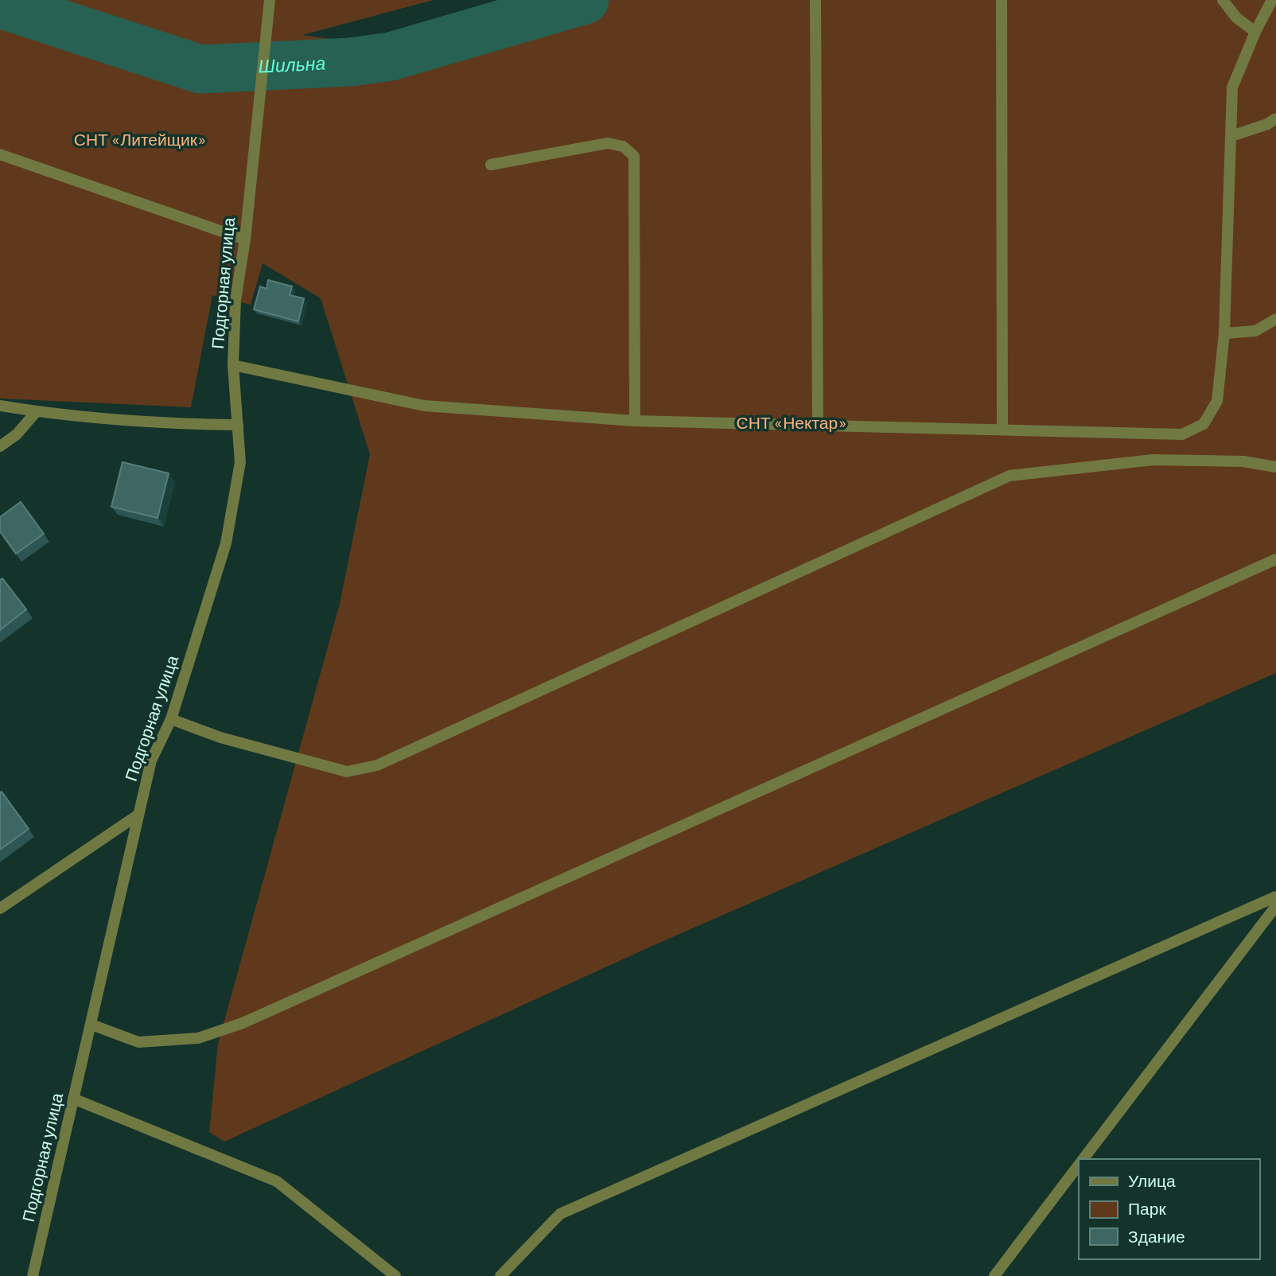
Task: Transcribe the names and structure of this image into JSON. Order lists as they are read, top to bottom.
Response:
{
  "streets": {
    "street": ["Подгорная улица"]
  },
  "water": ["Шильна"],
  "parks": ["СНТ «Литейщик»", "СНТ «Нектар»"],
  "legend": ["Улица", "Парк", "Здание"]
}
